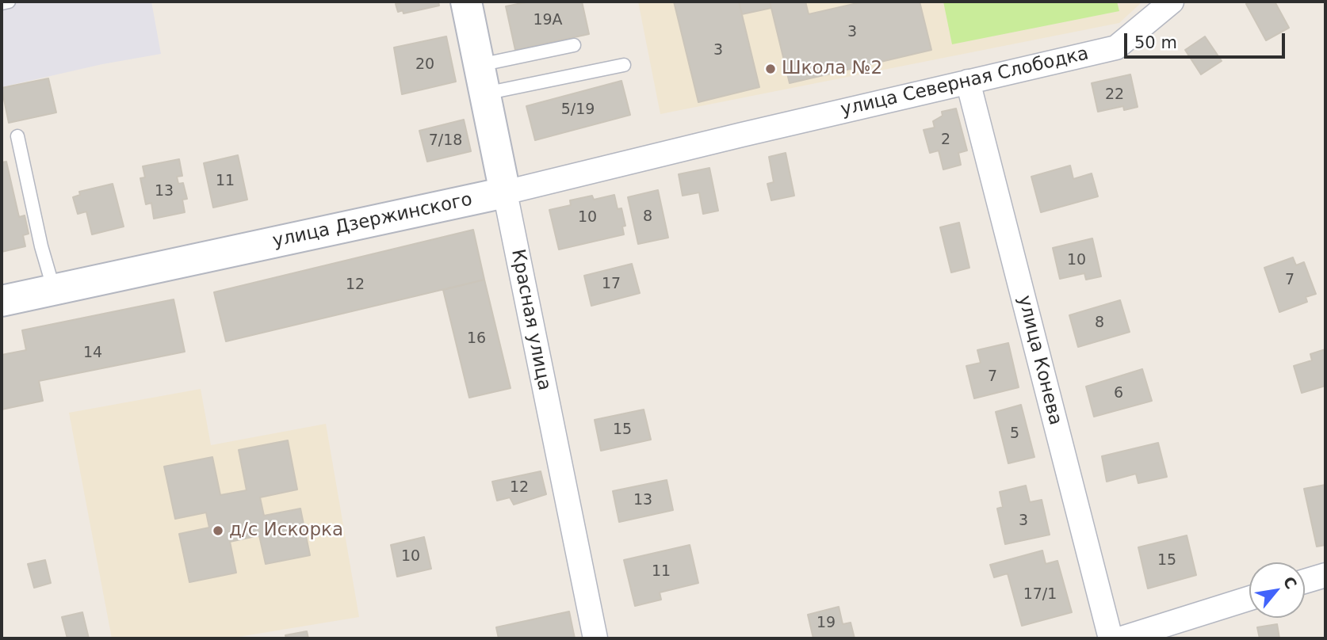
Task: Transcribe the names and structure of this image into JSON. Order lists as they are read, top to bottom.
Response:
{
  "streets": {
    "main road": ["улица Дзержинского", "Красная улица"],
    "street": ["улица Северная Слободка", "улица Конева"]
  },
  "crossings": [
    ["улица Северная Слободка", "улица Дзержинского"],
    ["улица Северная Слободка", "улица Конева"],
    ["улица Дзержинского", "Красная улица"]
  ],
  "places": ["Школа №2", "д/с Искорка"],
  "house_numbers": [
    "19А",
    "3",
    "3",
    "20",
    "22",
    "5/19",
    "2",
    "7/18",
    "11",
    "13",
    "8",
    "10",
    "10",
    "7",
    "17",
    "12",
    "8",
    "16",
    "14",
    "7",
    "6",
    "15",
    "5",
    "12",
    "13",
    "3",
    "10",
    "15",
    "11",
    "17/1",
    "19"
  ],
  "scale_bar": "50 m",
  "north": "top right"
}
